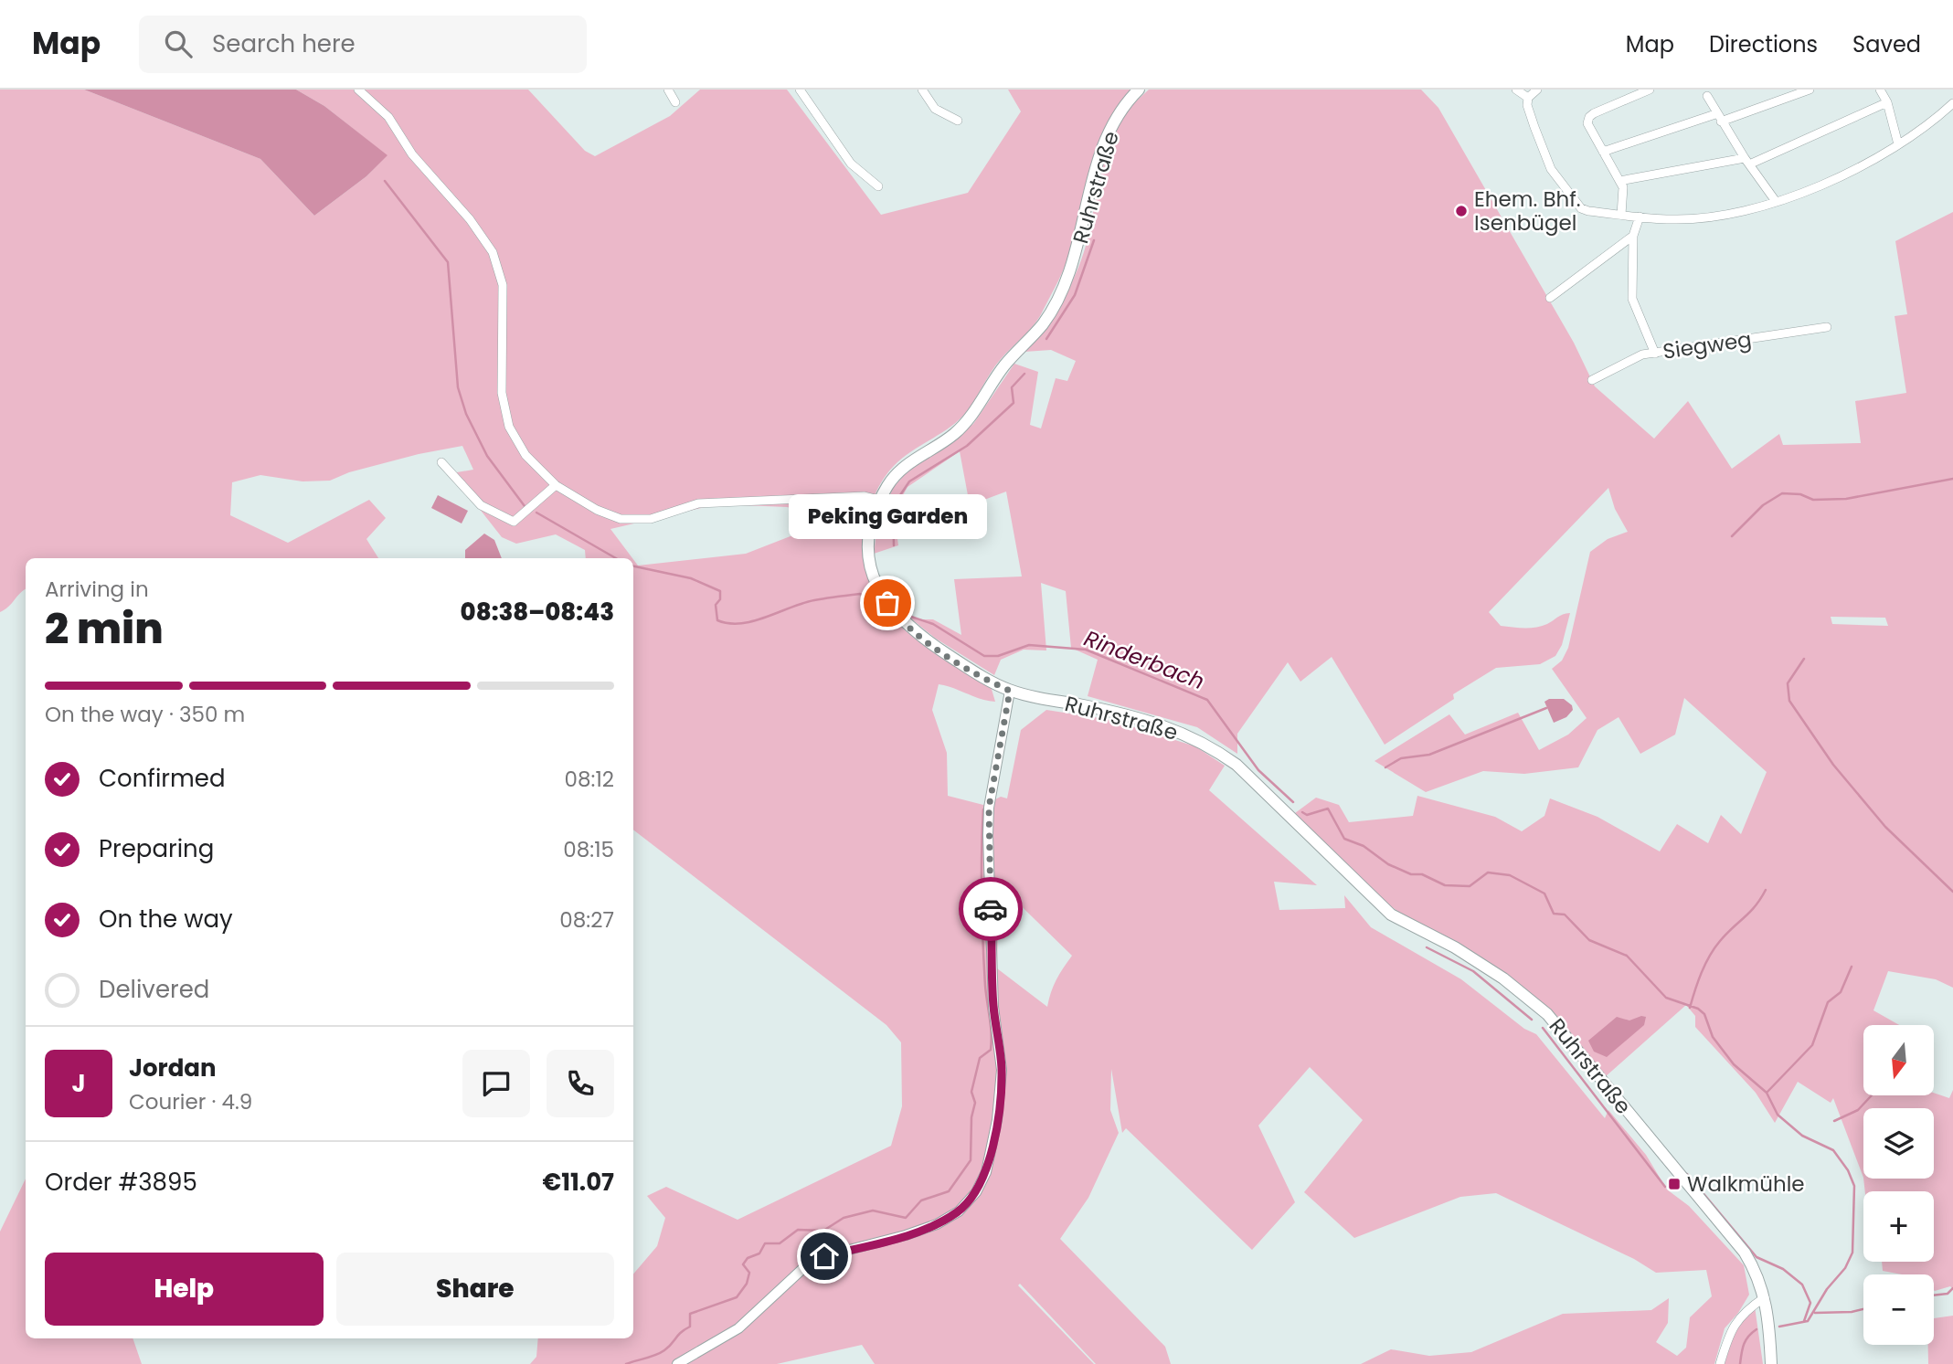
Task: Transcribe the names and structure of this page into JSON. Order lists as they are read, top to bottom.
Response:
{
  "streets": {
    "main road": ["Ruhrstraße"],
    "street": ["Siegweg"]
  },
  "water": ["Rinderbach"],
  "places": {
    "other": ["Ehem. Bhf. Isenbügel", "Peking Garden"],
    "transit": ["Walkmühle"]
  },
  "north": "bottom",
  "page": {
    "header": "Map",
    "search": "Search here",
    "nav": ["Map", "Directions", "Saved"],
    "bubble": "Peking Garden",
    "heading": ["2 min", "Arriving in", "08:38–08:43"],
    "panel": [
      "Jordan",
      "Courier · 4.9",
      "Order #3895",
      "€11.07"
    ],
    "bar": "On the way · 350 m",
    "list": [
      ["Confirmed", "08:12"],
      ["Preparing", "08:15"],
      ["On the way", "08:27"],
      "Delivered"
    ],
    "map_buttons": ["+", "−"],
    "round": "J",
    "buttons": ["Help", "Share"]
  }
}
